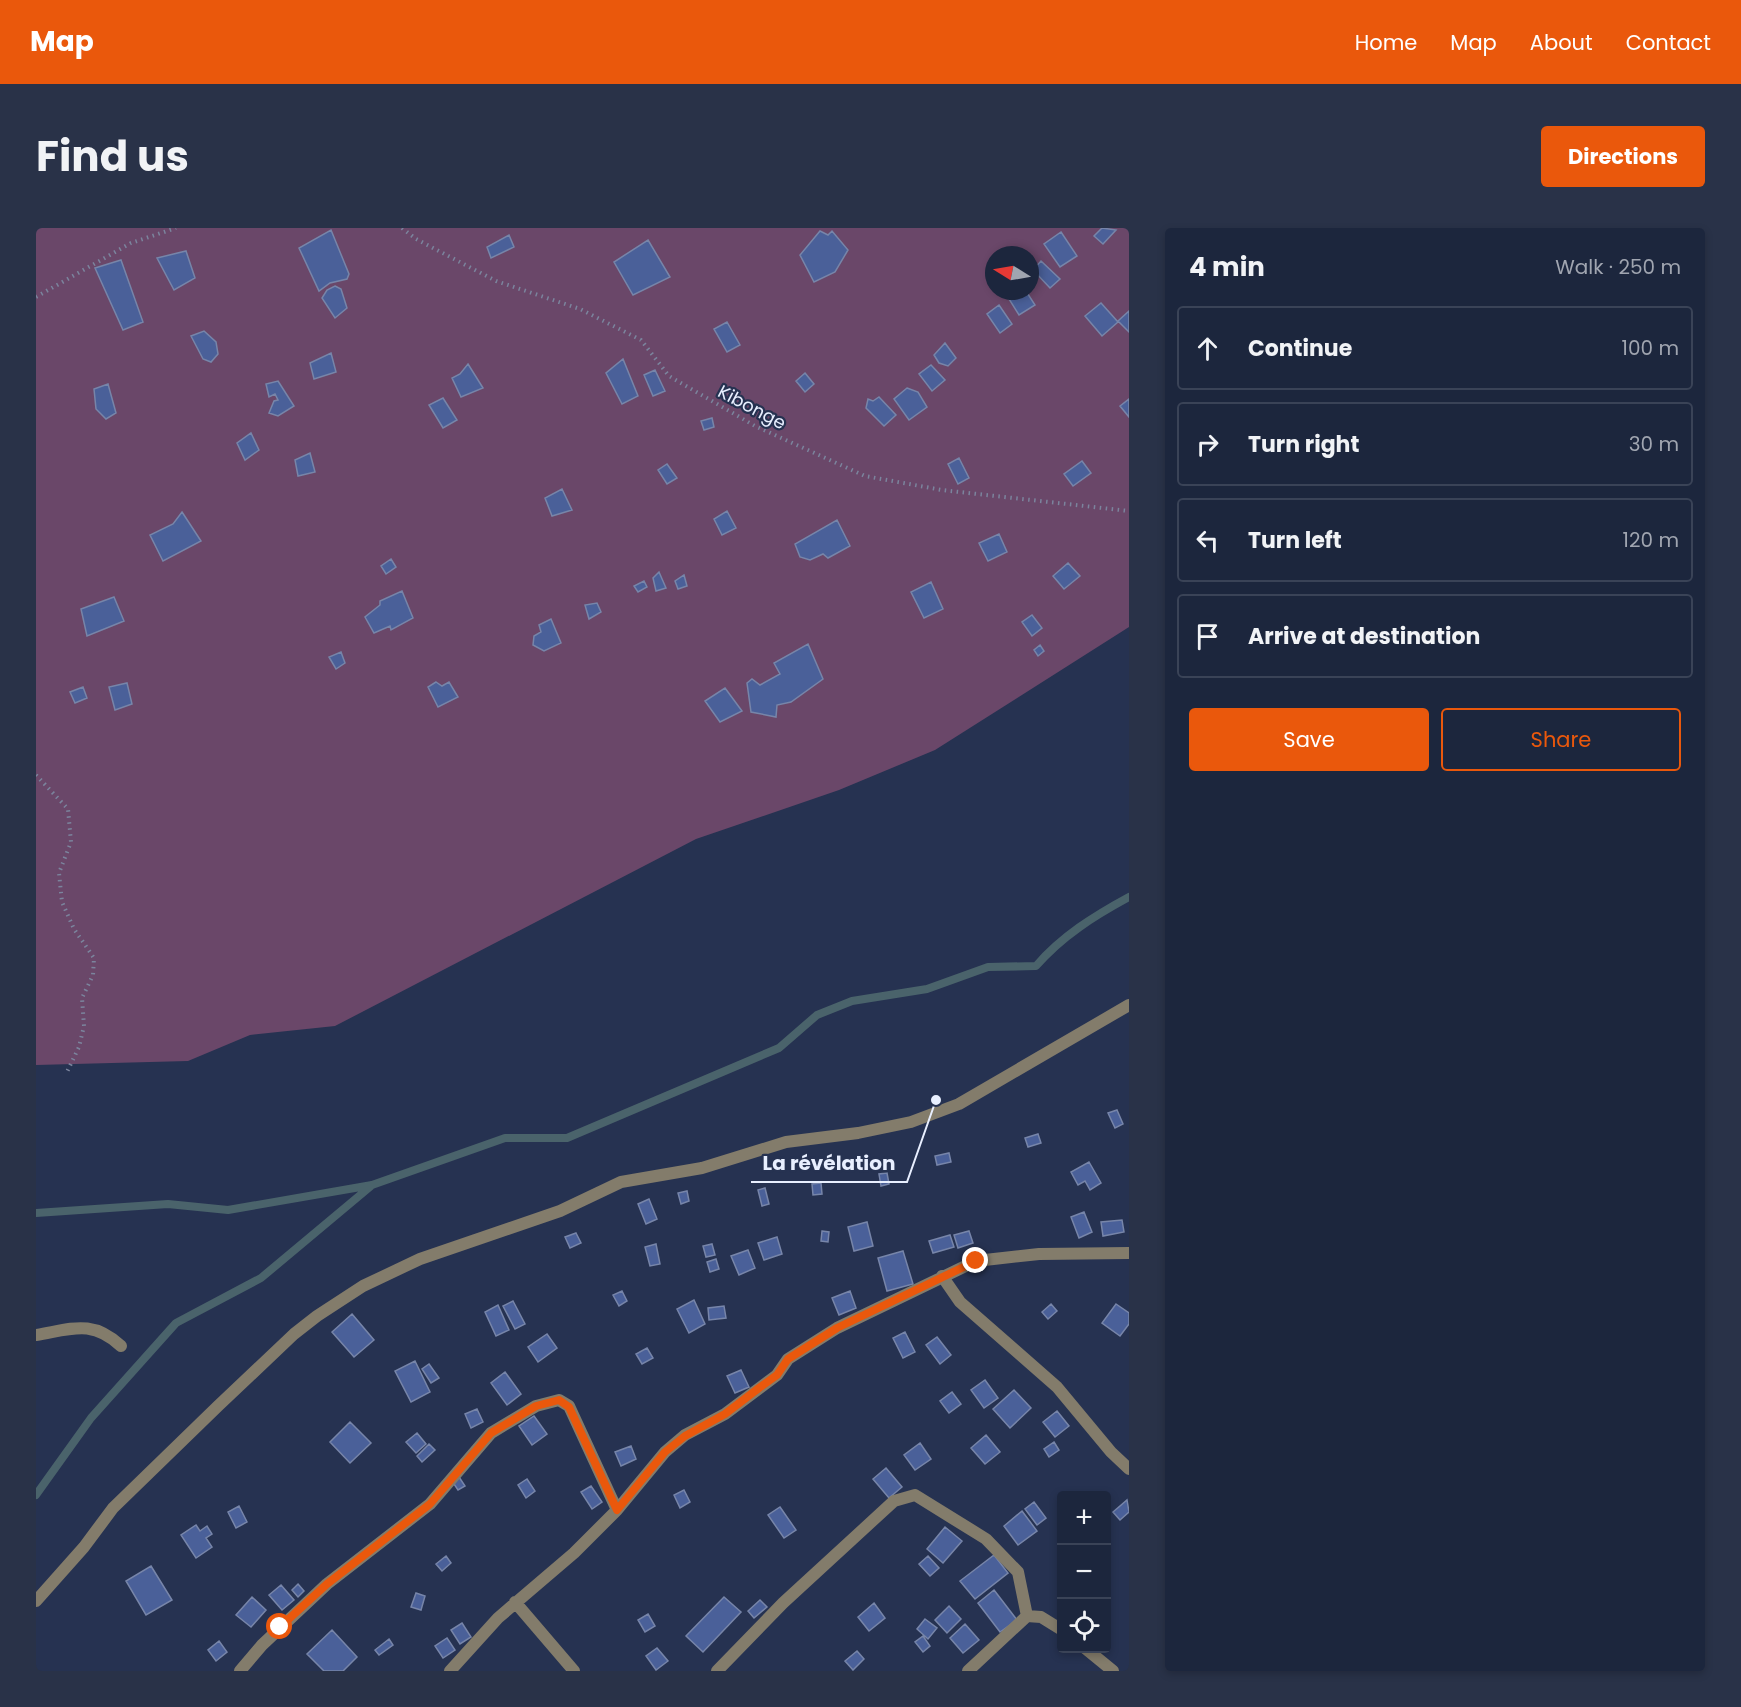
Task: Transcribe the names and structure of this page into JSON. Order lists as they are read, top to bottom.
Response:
{
  "streets": {
    "path": ["Kibonge"]
  },
  "places": ["La révélation"],
  "north": "left",
  "page": {
    "header": "Map",
    "nav": [
      "Home",
      "Map",
      "About",
      "Contact"
    ],
    "title": "Find us",
    "buttons": [
      "Directions",
      ["Save", "Share"]
    ],
    "heading": ["4 min", "Walk · 250 m"],
    "list": [
      ["Continue", "100 m"],
      ["Turn right", "30 m"],
      ["Turn left", "120 m"],
      "Arrive at destination"
    ],
    "map_buttons": ["+", "−"]
  }
}
